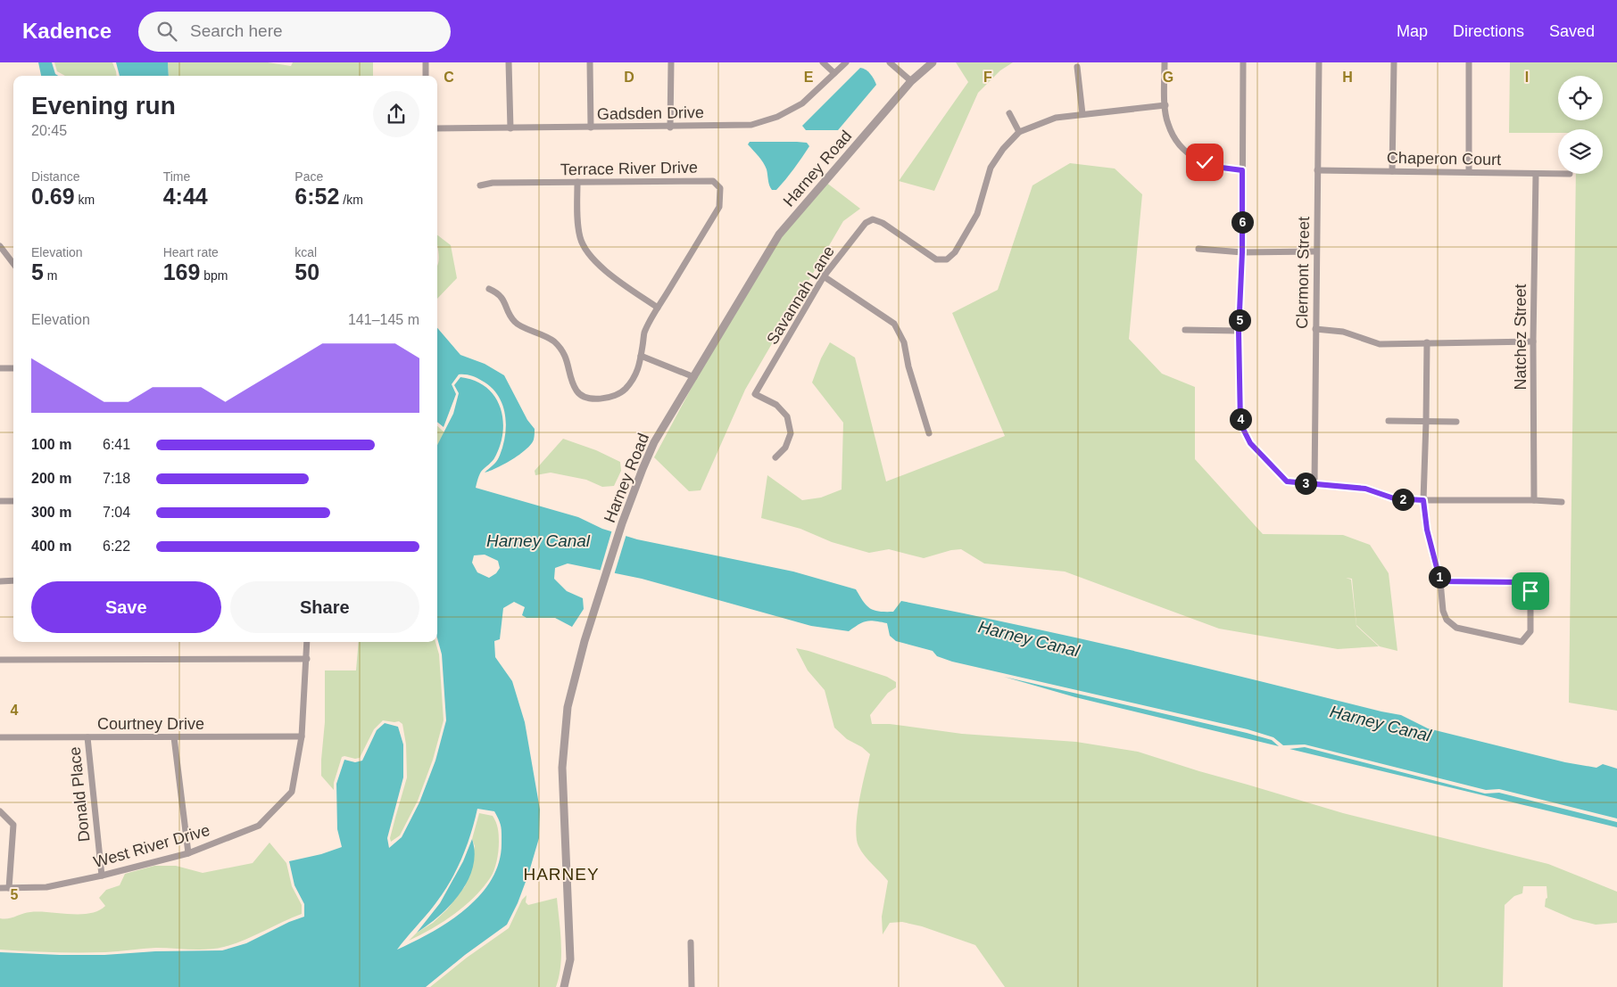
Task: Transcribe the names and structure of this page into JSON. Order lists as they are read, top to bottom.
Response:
{
  "streets": {
    "street": [
      "Gadsden Drive",
      "Chaperon Court",
      "Terrace River Drive",
      "Harney Road",
      "Clermont Street",
      "Savannah Lane",
      "Natchez Street",
      "Courtney Drive",
      "Donald Place",
      "West River Drive"
    ]
  },
  "crossings": [
    ["Chaperon Court", "Clermont Street"],
    ["Chaperon Court", "Natchez Street"],
    ["Courtney Drive", "Donald Place"],
    ["Courtney Drive", "West River Drive"],
    ["Donald Place", "West River Drive"]
  ],
  "districts": ["HARNEY"],
  "water": ["Harney Canal"],
  "page": {
    "header": "Kadence",
    "search": "Search here",
    "nav": ["Map", "Directions", "Saved"],
    "heading": ["Evening run", "20:45"],
    "stats": [
      ["Distance", "0.69 km"],
      ["Time", "4:44"],
      ["Pace", "6:52 /km"],
      ["Elevation", "5 m"],
      ["Heart rate", "169 bpm"],
      ["kcal", "50"]
    ],
    "pins": [
      "6",
      "5",
      "4",
      "3",
      "2",
      "1"
    ],
    "chart": ["Elevation", "141–145 m"],
    "list": [
      {
        "name": "100 m",
        "note": "6:41"
      },
      {
        "name": "200 m",
        "note": "7:18"
      },
      {
        "name": "300 m",
        "note": "7:04"
      },
      {
        "name": "400 m",
        "note": "6:22"
      }
    ],
    "buttons": ["Save", "Share"]
  },
  "grid": {
    "columns": [
      "C",
      "D",
      "E",
      "F",
      "G",
      "H",
      "I"
    ],
    "rows": ["4", "5"]
  }
}
